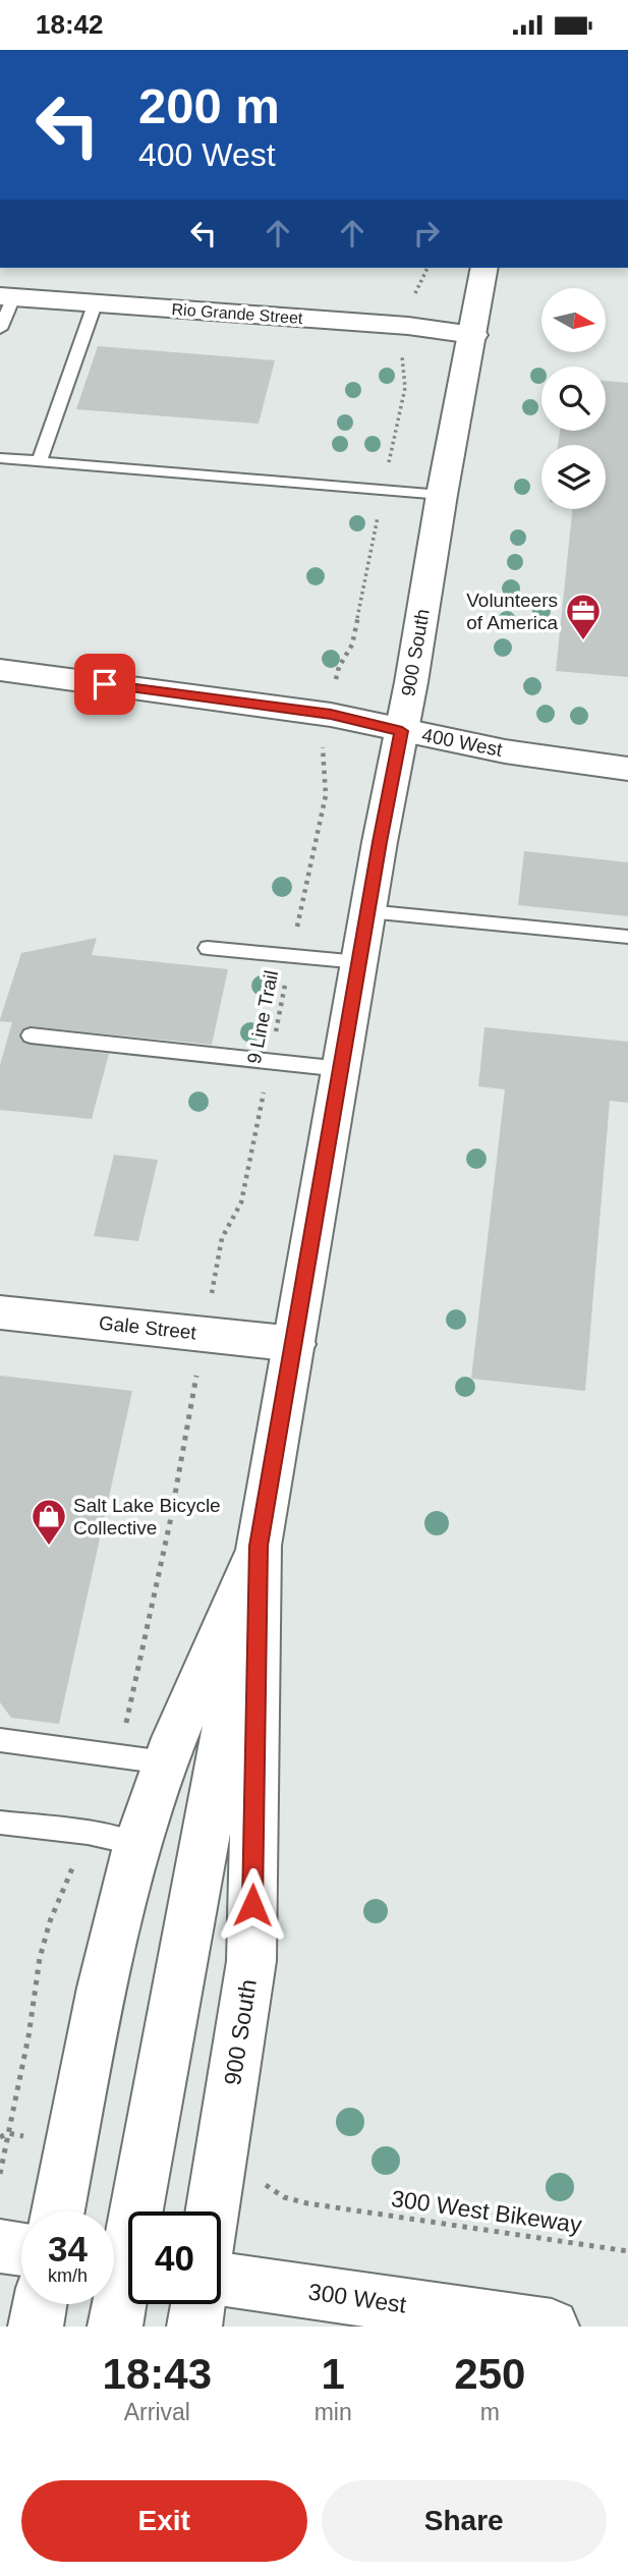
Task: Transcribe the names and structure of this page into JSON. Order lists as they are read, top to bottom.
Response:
{
  "streets": {
    "street": [
      "Rio Grande Street",
      "900 South",
      "400 West",
      "Gale Street",
      "300 West"
    ],
    "path": ["9 Line Trail", "300 West Bikeway"]
  },
  "crossings": [
    ["Rio Grande Street", "900 South"],
    ["900 South", "400 West"],
    ["900 South", "Gale Street"]
  ],
  "places": {
    "office": ["Volunteers of America"],
    "shop": ["Salt Lake Bicycle Collective"]
  },
  "north": "right",
  "page": {
    "status": "18:42",
    "turn": ["200 m", "400 West"],
    "speed": "34 km/h",
    "limit": "40",
    "eta": [
      "18:43",
      "Arrival",
      "1",
      "min",
      "250",
      "m"
    ],
    "buttons": ["Exit", "Share"]
  }
}
